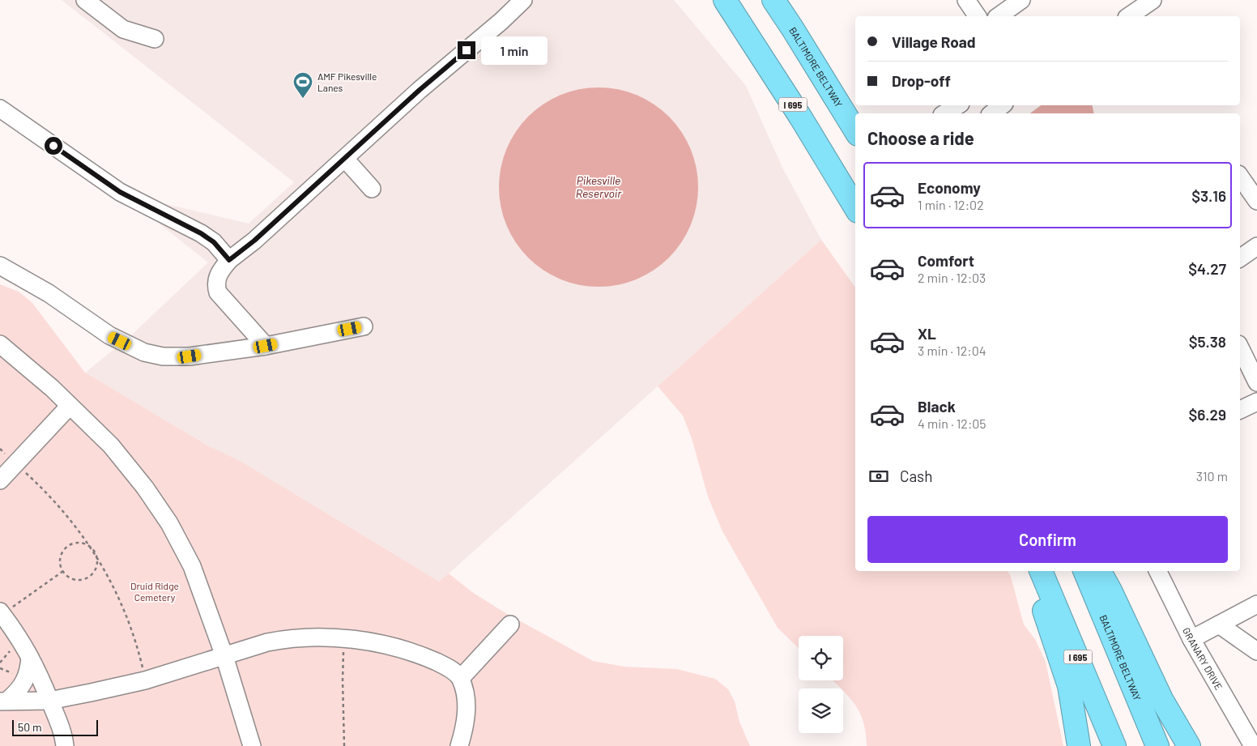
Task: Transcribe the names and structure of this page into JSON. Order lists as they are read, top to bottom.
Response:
{
  "streets": {
    "highway": ["BALTIMORE BELTWAY", "I 695"],
    "street": ["GRANARY DRIVE"]
  },
  "water": ["Pikesville Reservoir"],
  "parks": ["Druid Ridge Cemetery"],
  "places": {
    "sports": ["AMF Pikesville Lanes"]
  },
  "scale_bar": "50 m",
  "page": {
    "banner": ["Village Road", "Drop-off"],
    "bubble": "1 min",
    "heading": "Choose a ride",
    "list": [
      {
        "name": "Economy",
        "note": "1 min · 12:02",
        "value": "$3.16"
      },
      {
        "name": "Comfort",
        "note": "2 min · 12:03",
        "value": "$4.27"
      },
      {
        "name": "XL",
        "note": "3 min · 12:04",
        "value": "$5.38"
      },
      {
        "name": "Black",
        "note": "4 min · 12:05",
        "value": "$6.29"
      }
    ],
    "pay": ["Cash", "310 m"],
    "buttons": "Confirm",
    "scale": "50 m"
  }
}
